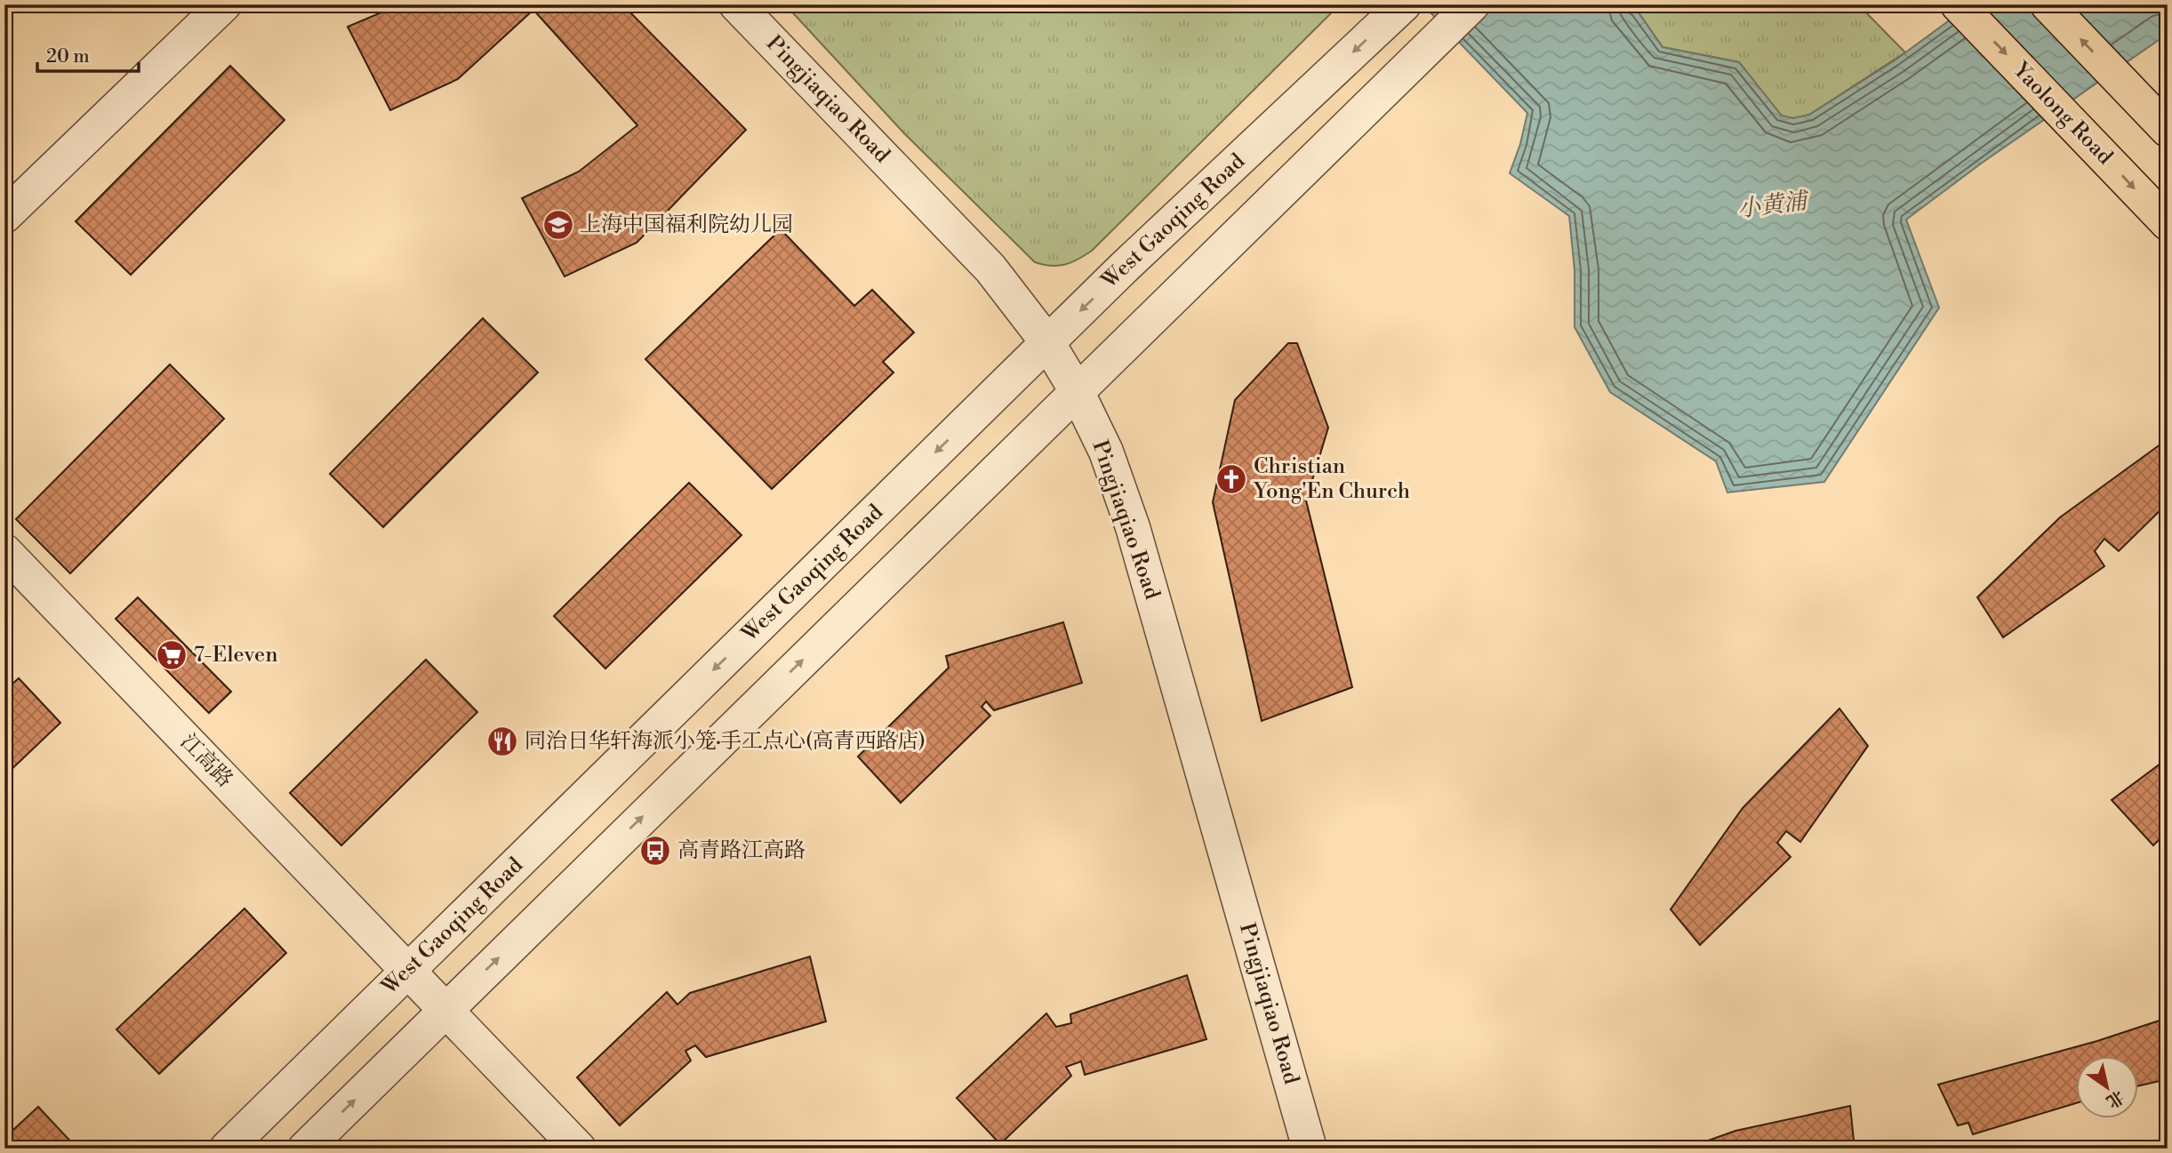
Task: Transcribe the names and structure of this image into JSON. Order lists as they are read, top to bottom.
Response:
{
  "streets": {
    "main road": ["Yaolong Road"],
    "street": ["Pingjiaqiao Road", "West Gaoqing Road", "江高路"]
  },
  "crossings": [
    ["Pingjiaqiao Road", "West Gaoqing Road"],
    ["West Gaoqing Road", "江高路"]
  ],
  "water": ["小黄浦"],
  "places": {
    "school or university": ["上海中国福利院幼儿园"],
    "church": ["Christian Yong'En Church"],
    "supermarket": ["7-Eleven"],
    "restaurant": ["同治日华轩海派小笼·手工点心(高青西路店)"],
    "bus stop": ["高青路江高路"]
  },
  "scale_bar": "20 m",
  "north": "bottom right"
}
